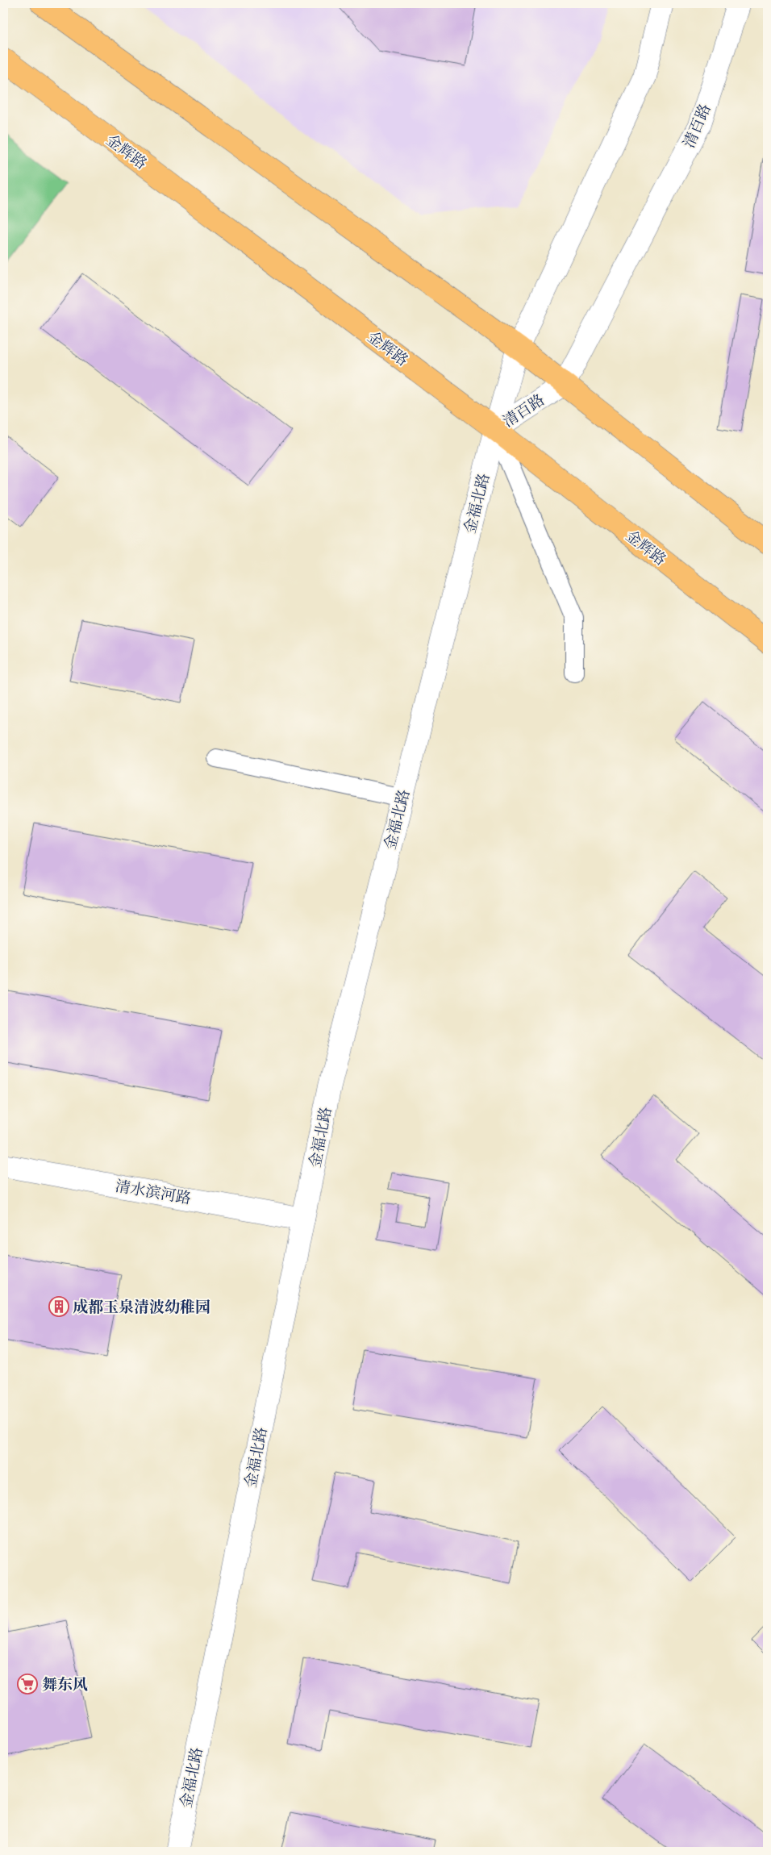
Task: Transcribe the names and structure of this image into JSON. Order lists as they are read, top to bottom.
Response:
{
  "streets": {
    "main road": ["金辉路"],
    "street": ["清百路", "金福北路", "清水滨河路"]
  },
  "crossings": [
    ["清百路", "金辉路"],
    ["清百路", "金福北路"],
    ["金辉路", "金福北路"],
    ["金福北路", "清水滨河路"]
  ],
  "places": {
    "building": ["成都玉泉清波幼稚园"],
    "supermarket": ["舞东风"]
  }
}
